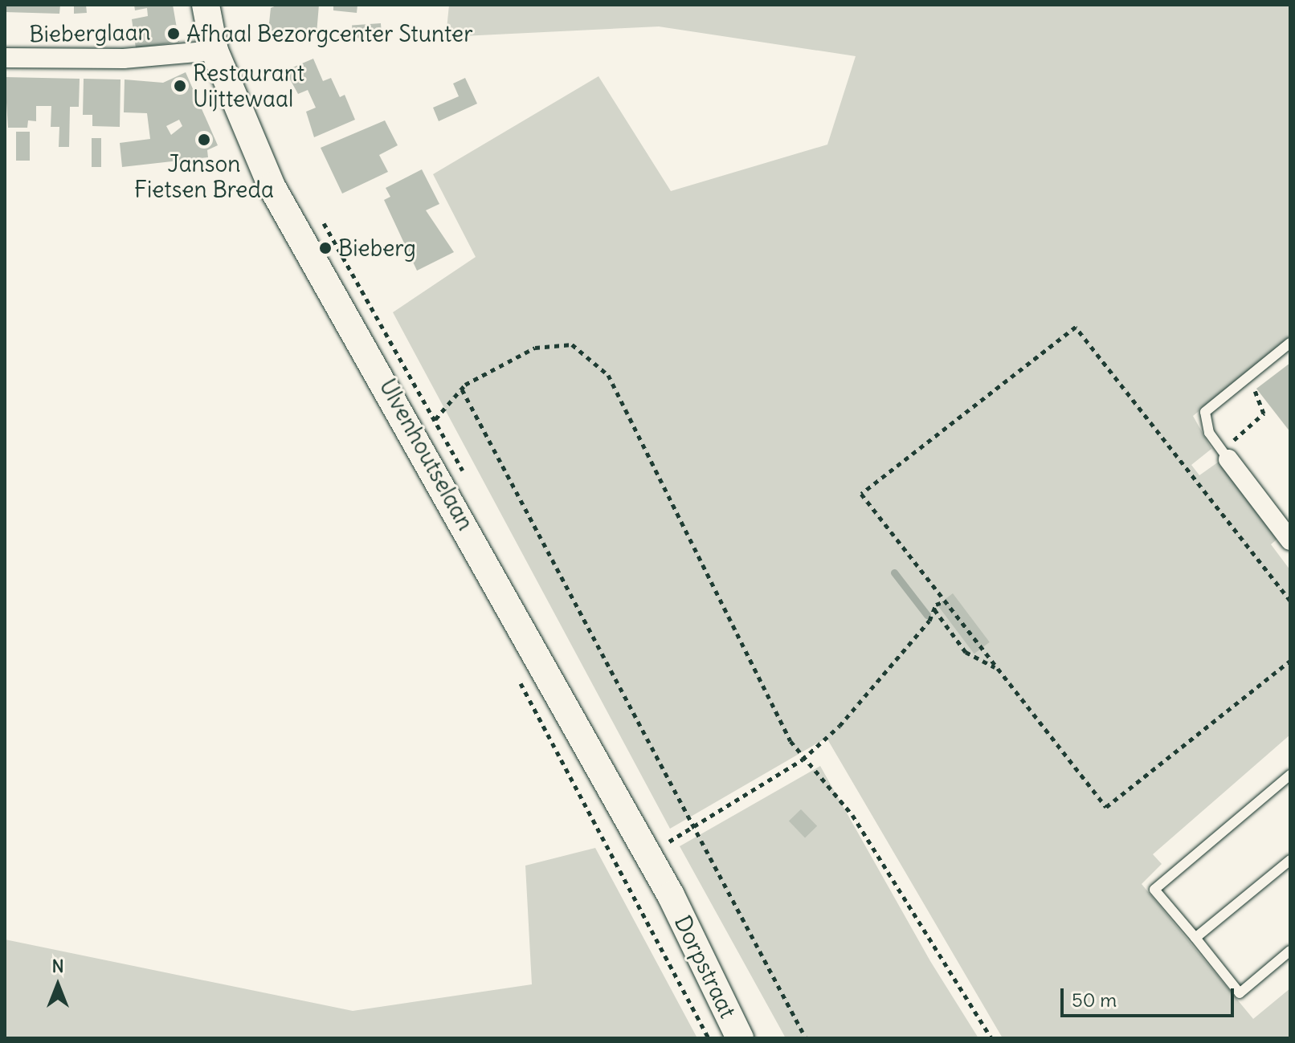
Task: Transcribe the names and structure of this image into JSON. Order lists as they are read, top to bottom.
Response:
{
  "streets": {
    "main road": ["Ulvenhoutselaan", "Dorpstraat"],
    "street": ["Bieberglaan"]
  },
  "crossings": [
    ["Bieberglaan", "Ulvenhoutselaan"],
    ["Ulvenhoutselaan", "Dorpstraat"]
  ],
  "places": [
    "Afhaal Bezorgcenter Stunter",
    "Restaurant Uijttewaal",
    "Janson Fietsen Breda",
    "Bieberg"
  ],
  "scale_bar": "50 m",
  "north": "top"
}
